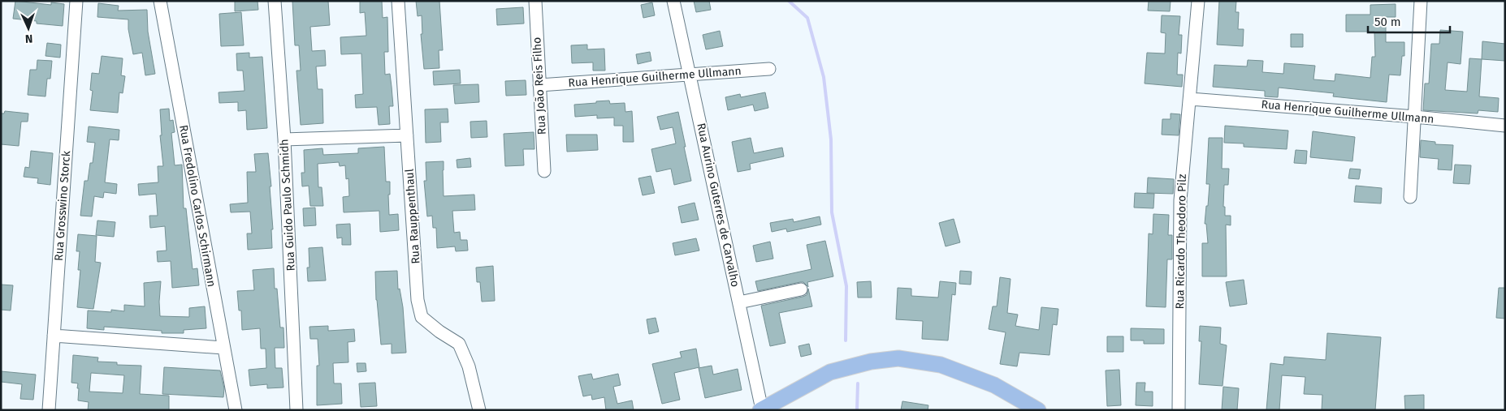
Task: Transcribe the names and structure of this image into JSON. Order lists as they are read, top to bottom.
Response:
{
  "streets": {
    "street": [
      "Rua Henrique Guilherme Ullmann",
      "Rua João Reis Filho",
      "Rua Guido Paulo Schmidh",
      "Rua Aurino Guterres de Carvalho",
      "Rua Grosswino Storck",
      "Rua Fredolino Carlos Schirmann",
      "Rua Rauppenthaul",
      "Rua Ricardo Theodoro Pilz"
    ]
  },
  "crossings": [
    ["Rua Henrique Guilherme Ullmann", "Rua João Reis Filho"],
    ["Rua Henrique Guilherme Ullmann", "Rua Aurino Guterres de Carvalho"],
    ["Rua Henrique Guilherme Ullmann", "Rua Ricardo Theodoro Pilz"]
  ],
  "scale_bar": "50 m",
  "north": "bottom"
}
